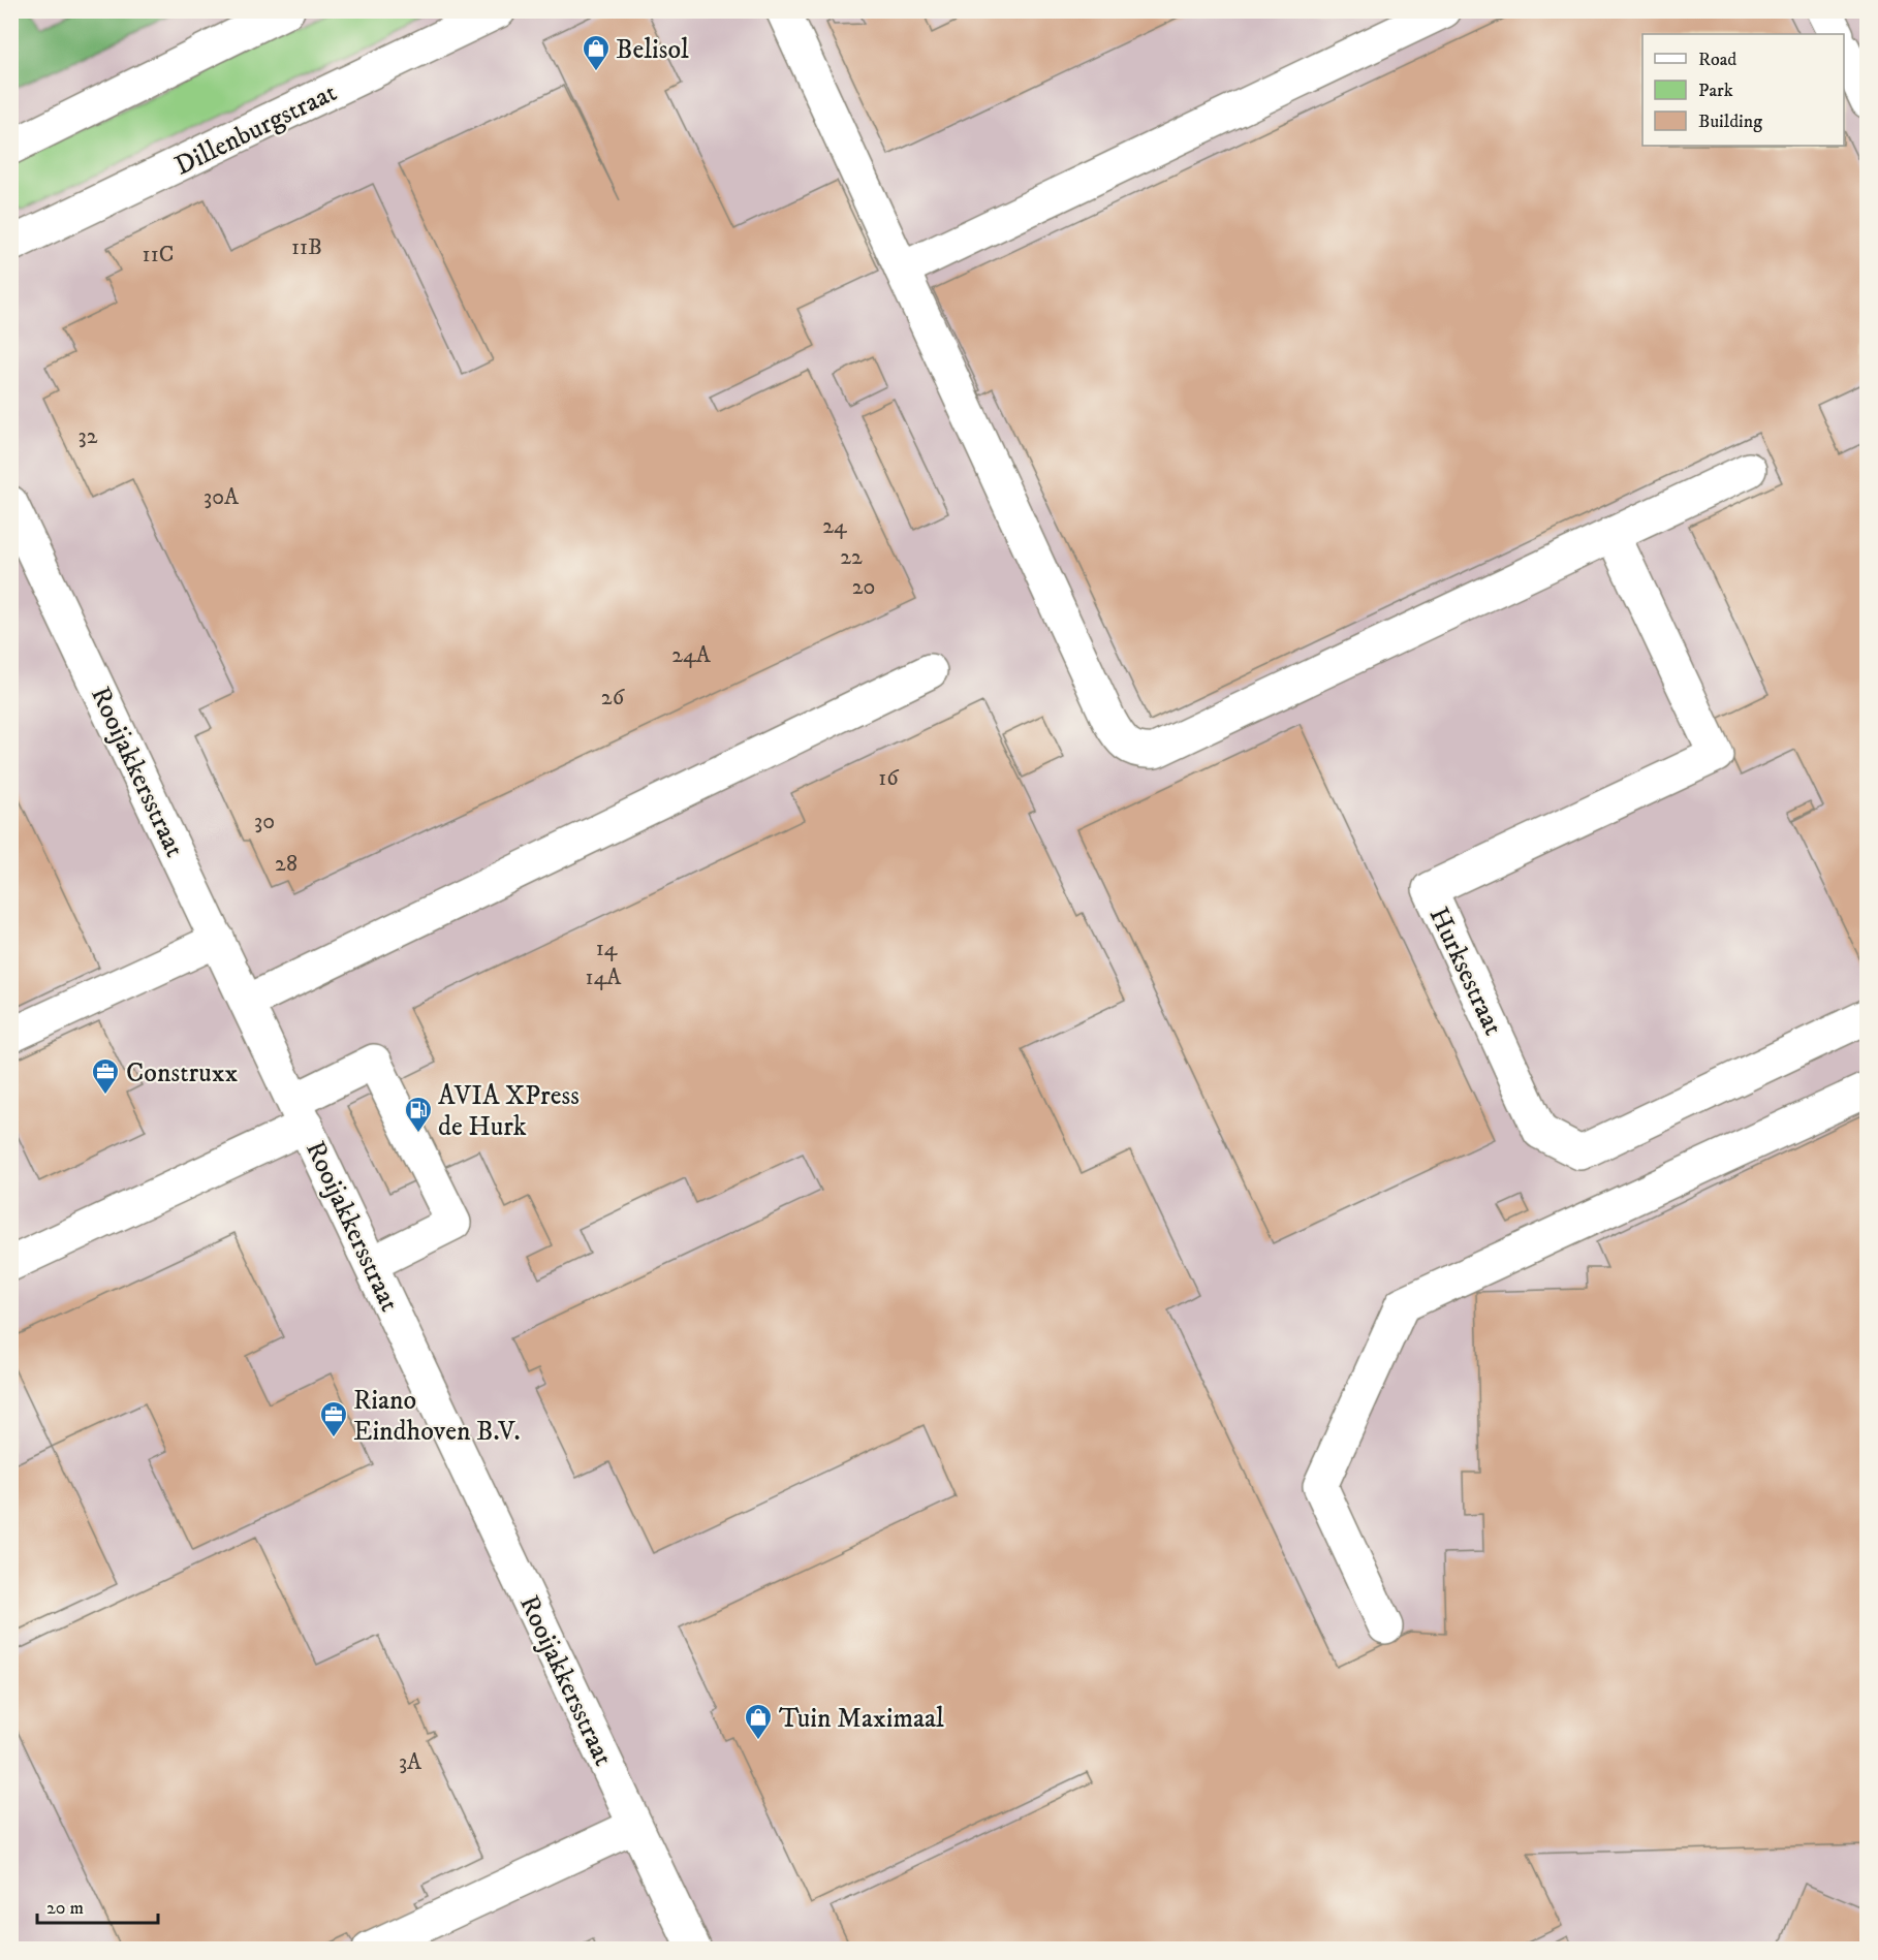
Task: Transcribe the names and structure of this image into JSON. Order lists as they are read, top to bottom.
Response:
{
  "streets": {
    "street": ["Dillenburgstraat", "Rooijakkersstraat", "Hurksestraat"]
  },
  "places": {
    "shop": ["Belisol", "Tuin Maximaal"],
    "office": ["Construxx", "Riano Eindhoven B.V."],
    "fuel station": ["AVIA XPress de Hurk"]
  },
  "house_numbers": [
    "11B",
    "11C",
    "32",
    "30A",
    "24",
    "22",
    "20",
    "24A",
    "26",
    "16",
    "30",
    "28",
    "14",
    "14A",
    "3A"
  ],
  "legend": ["Road", "Park", "Building"],
  "scale_bar": "20 m"
}
